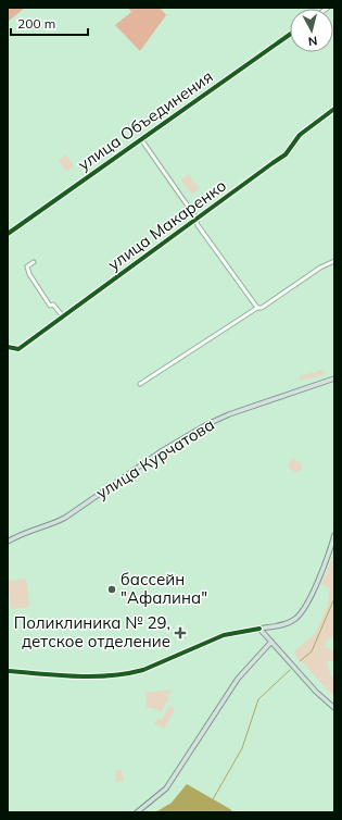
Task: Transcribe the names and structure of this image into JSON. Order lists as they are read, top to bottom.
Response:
{
  "streets": {
    "main road": ["улица Курчатова"],
    "street": ["улица Объединения", "улица Макаренко"]
  },
  "places": {
    "other": ["бассейн \"Афалина\""],
    "health": ["Поликлиника № 29, детское отделение"]
  },
  "scale_bar": "200 m",
  "north": "bottom"
}
